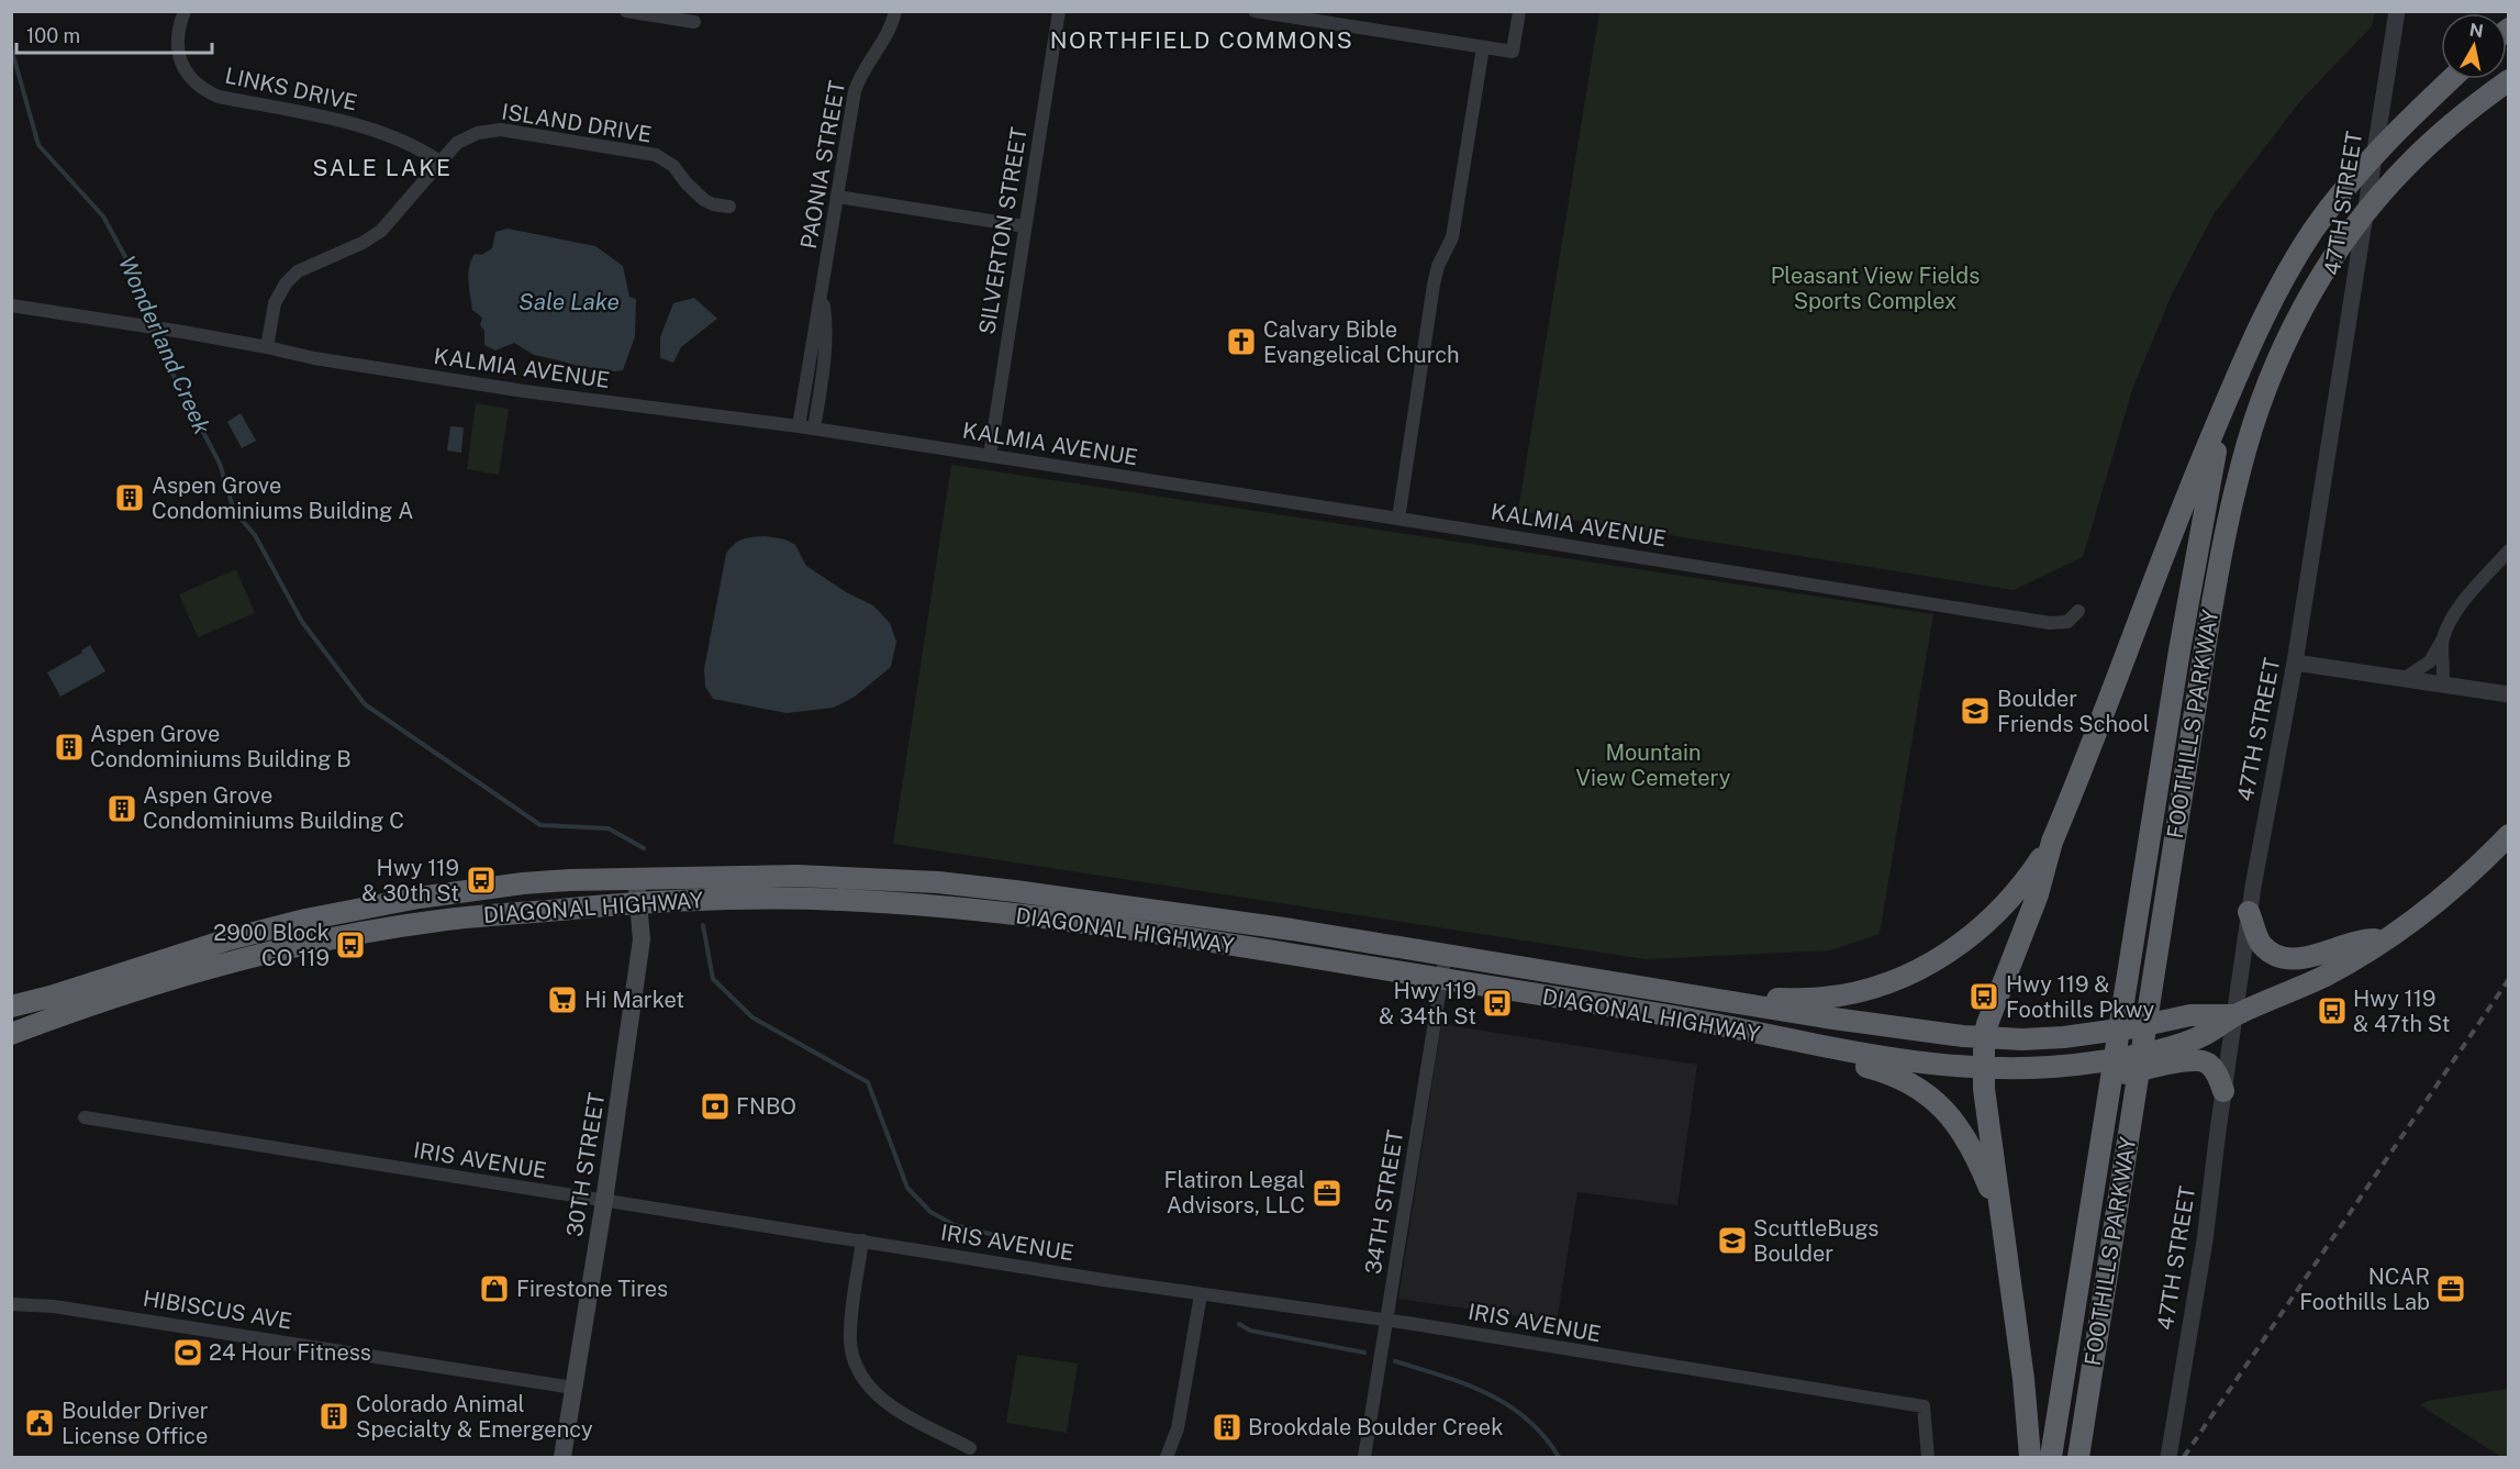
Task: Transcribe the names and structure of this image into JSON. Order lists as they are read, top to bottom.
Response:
{
  "streets": {
    "highway": ["FOOTHILLS PARKWAY", "DIAGONAL HIGHWAY"],
    "main road": ["30TH STREET"],
    "street": [
      "LINKS DRIVE",
      "ISLAND DRIVE",
      "PAONIA STREET",
      "47TH STREET",
      "SILVERTON STREET",
      "KALMIA AVENUE",
      "IRIS AVENUE",
      "34TH STREET",
      "HIBISCUS AVE"
    ]
  },
  "crossings": [
    ["LINKS DRIVE", "ISLAND DRIVE"],
    ["ISLAND DRIVE", "KALMIA AVENUE"],
    ["PAONIA STREET", "KALMIA AVENUE"],
    ["47TH STREET", "DIAGONAL HIGHWAY"],
    ["SILVERTON STREET", "KALMIA AVENUE"],
    ["DIAGONAL HIGHWAY", "30TH STREET"],
    ["DIAGONAL HIGHWAY", "34TH STREET"],
    ["IRIS AVENUE", "30TH STREET"],
    ["IRIS AVENUE", "34TH STREET"],
    ["30TH STREET", "HIBISCUS AVE"]
  ],
  "districts": ["NORTHFIELD COMMONS", "SALE LAKE"],
  "water": ["Sale Lake", "Wonderland Creek"],
  "parks": ["Pleasant View Fields Sports Complex", "Mountain View Cemetery"],
  "places": {
    "church": ["Calvary Bible Evangelical Church"],
    "building": [
      "Aspen Grove Condominiums Building A",
      "Aspen Grove Condominiums Building B",
      "Aspen Grove Condominiums Building C",
      "Colorado Animal Specialty & Emergency",
      "Brookdale Boulder Creek"
    ],
    "school or university": ["Boulder Friends School", "ScuttleBugs Boulder"],
    "bus stop": [
      "Hwy 119 & 30th St",
      "2900 Block CO 119",
      "Hwy 119 & Foothills Pkwy",
      "Hwy 119 & 34th St",
      "Hwy 119 & 47th St"
    ],
    "supermarket": ["Hi Market"],
    "bank": ["FNBO"],
    "office": ["Flatiron Legal Advisors, LLC", "NCAR Foothills Lab"],
    "shop": ["Firestone Tires"],
    "sports": ["24 Hour Fitness"],
    "public building": ["Boulder Driver License Office"]
  },
  "scale_bar": "100 m",
  "north": "top"
}
